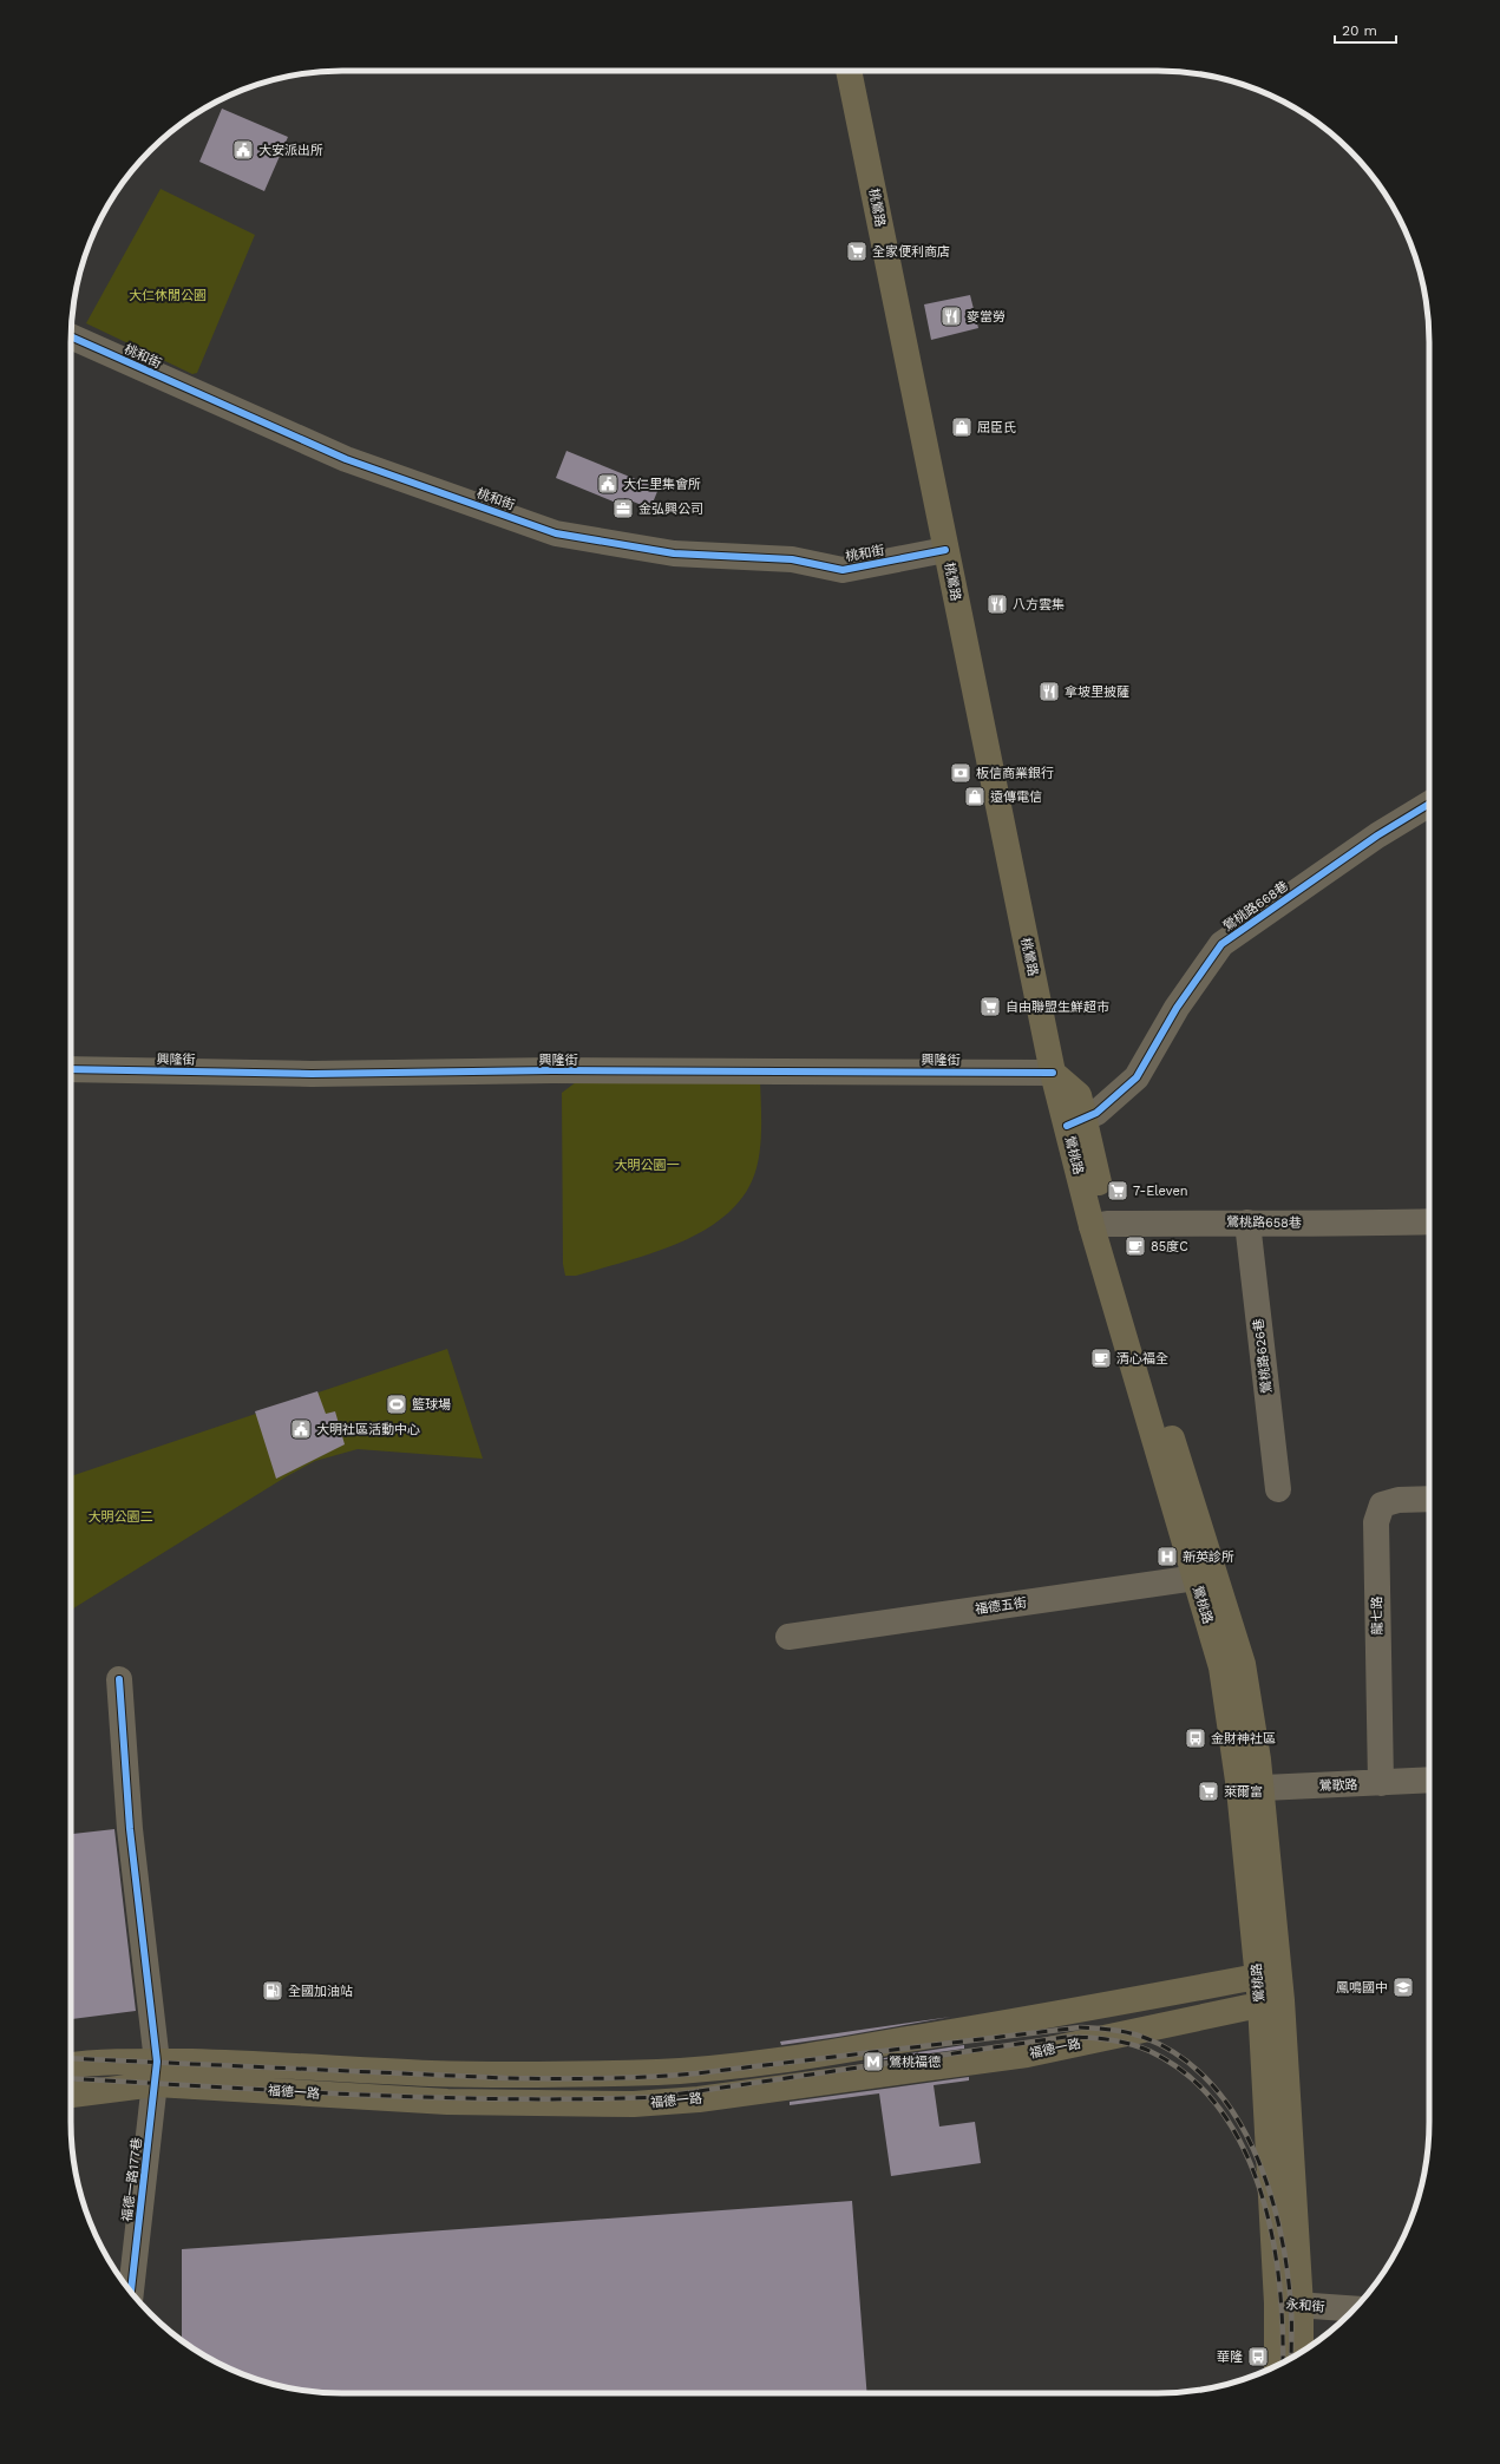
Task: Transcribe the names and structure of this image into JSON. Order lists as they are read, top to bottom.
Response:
{
  "streets": {
    "main road": ["桃鶯路", "鶯桃路", "福德一路"],
    "street": [
      "桃和街",
      "鶯桃路668巷",
      "興隆街",
      "鶯桃路658巷",
      "鶯桃路626巷",
      "福德五街",
      "龍七路",
      "鶯歌路",
      "福德一路177巷",
      "永和街"
    ]
  },
  "crossings": [
    ["桃鶯路", "桃和街"],
    ["桃鶯路", "興隆街"],
    ["桃鶯路", "鶯桃路"],
    ["鶯桃路668巷", "鶯桃路"],
    ["興隆街", "鶯桃路"],
    ["鶯桃路", "鶯桃路658巷"],
    ["鶯桃路", "福德五街"],
    ["鶯桃路", "鶯歌路"],
    ["鶯桃路", "福德一路"],
    ["鶯桃路", "永和街"],
    ["鶯桃路658巷", "鶯桃路626巷"],
    ["龍七路", "鶯歌路"],
    ["福德一路", "福德一路177巷"]
  ],
  "parks": ["大仁休閒公園", "大明公園一", "大明公園二"],
  "places": {
    "public building": ["大安派出所", "大仁里集會所", "大明社區活動中心"],
    "supermarket": [
      "全家便利商店",
      "自由聯盟生鮮超市",
      "7-Eleven",
      "萊爾富"
    ],
    "restaurant": ["麥當勞", "八方雲集", "拿坡里披薩"],
    "shop": ["屈臣氏", "遠傳電信"],
    "office": ["金弘興公司"],
    "bank": ["板信商業銀行"],
    "cafe": ["85度C", "清心福全"],
    "sports": ["籃球場"],
    "hospital": ["新英診所"],
    "bus stop": ["金財神社區", "華隆"],
    "school or university": ["鳳鳴國中"],
    "fuel station": ["全國加油站"],
    "metro station": ["鶯桃福德"]
  },
  "scale_bar": "20 m"
}
